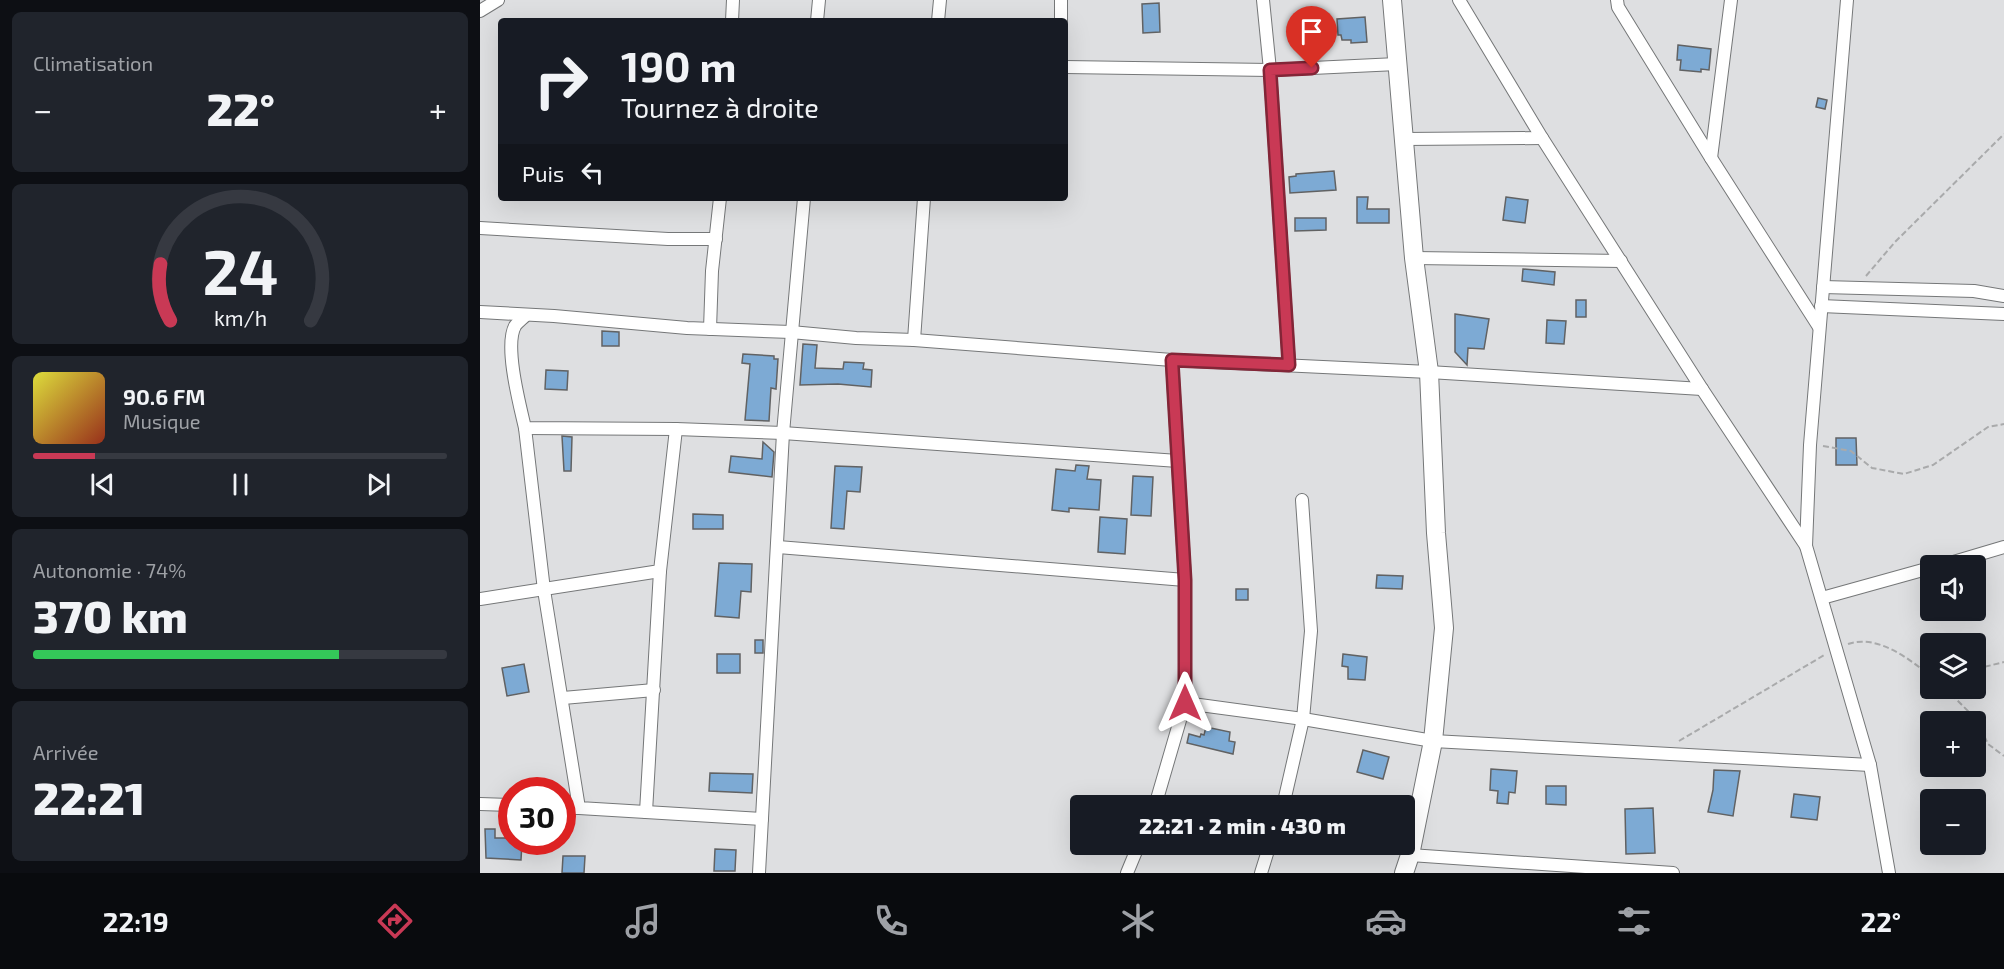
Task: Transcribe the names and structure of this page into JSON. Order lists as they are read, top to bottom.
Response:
{
  "page": {
    "tile": [
      "Climatisation",
      ["Autonomie · 74%", "370 km"],
      ["Arrivée", "22:21"]
    ],
    "turn": ["190 m", "Tournez à droite"],
    "heat": ["−", "22°", "+"],
    "then": "Puis",
    "song": ["90.6 FM", "Musique"],
    "map_buttons": ["+", "−"],
    "limit": "30",
    "trip": "22:21 · 2 min · 430 m",
    "tabs": ["22:19", "22°"],
    "gauge": ["24", "km/h"]
  }
}
